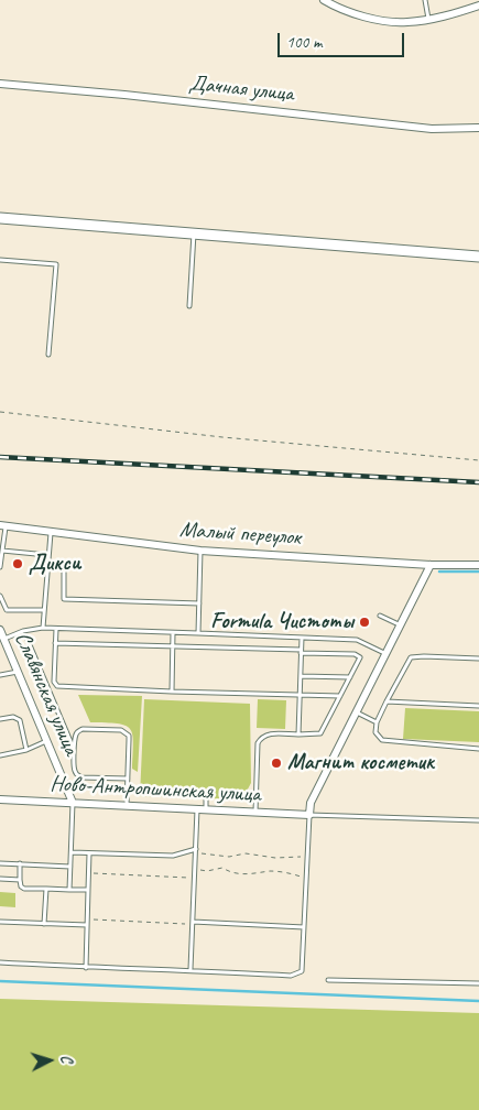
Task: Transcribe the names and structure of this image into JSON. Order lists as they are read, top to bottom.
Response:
{
  "streets": {
    "street": [
      "Дачная улица",
      "Малый переулок",
      "Славянская улица",
      "Ново-Антропшинская улица"
    ]
  },
  "crossings": [
    ["Славянская улица", "Ново-Антропшинская улица"]
  ],
  "places": ["Дикси", "Formula Чистоты", "Магнит косметик"],
  "scale_bar": "100 m",
  "north": "right"
}
